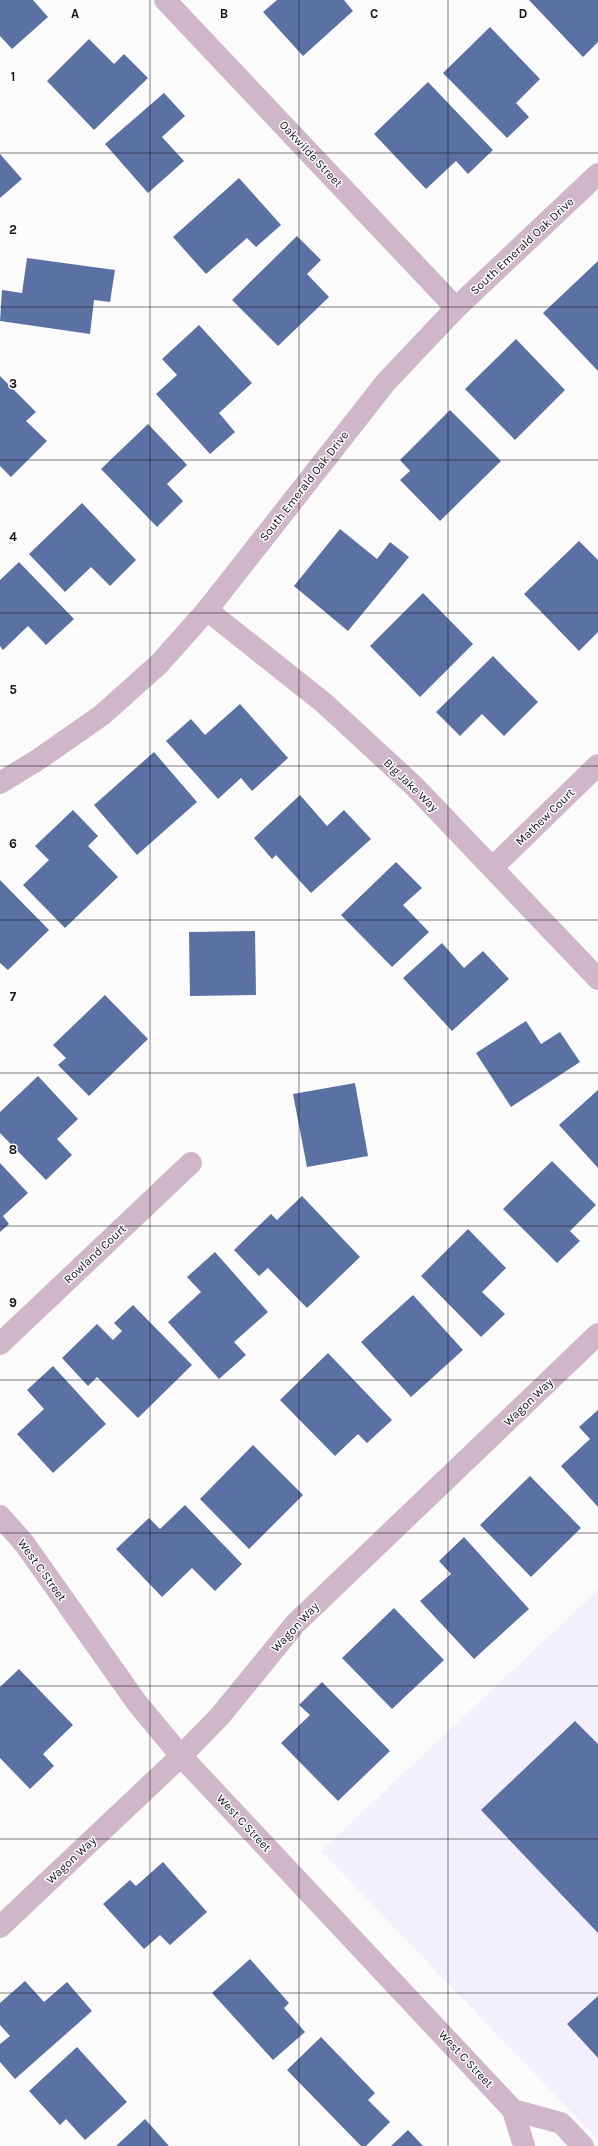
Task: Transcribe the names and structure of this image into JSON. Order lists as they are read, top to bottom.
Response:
{
  "streets": {
    "street": [
      "Oakwilde Street",
      "South Emerald Oak Drive",
      "Big Jake Way",
      "Mathew Court",
      "Rowland Court",
      "Wagon Way",
      "West C Street"
    ]
  },
  "crossings": [
    ["Oakwilde Street", "South Emerald Oak Drive"],
    ["South Emerald Oak Drive", "Big Jake Way"],
    ["Big Jake Way", "Mathew Court"],
    ["Wagon Way", "West C Street"]
  ],
  "grid": {
    "columns": [
      "A",
      "B",
      "C",
      "D"
    ],
    "rows": [
      "1",
      "2",
      "3",
      "4",
      "5",
      "6",
      "7",
      "8",
      "9"
    ]
  }
}
